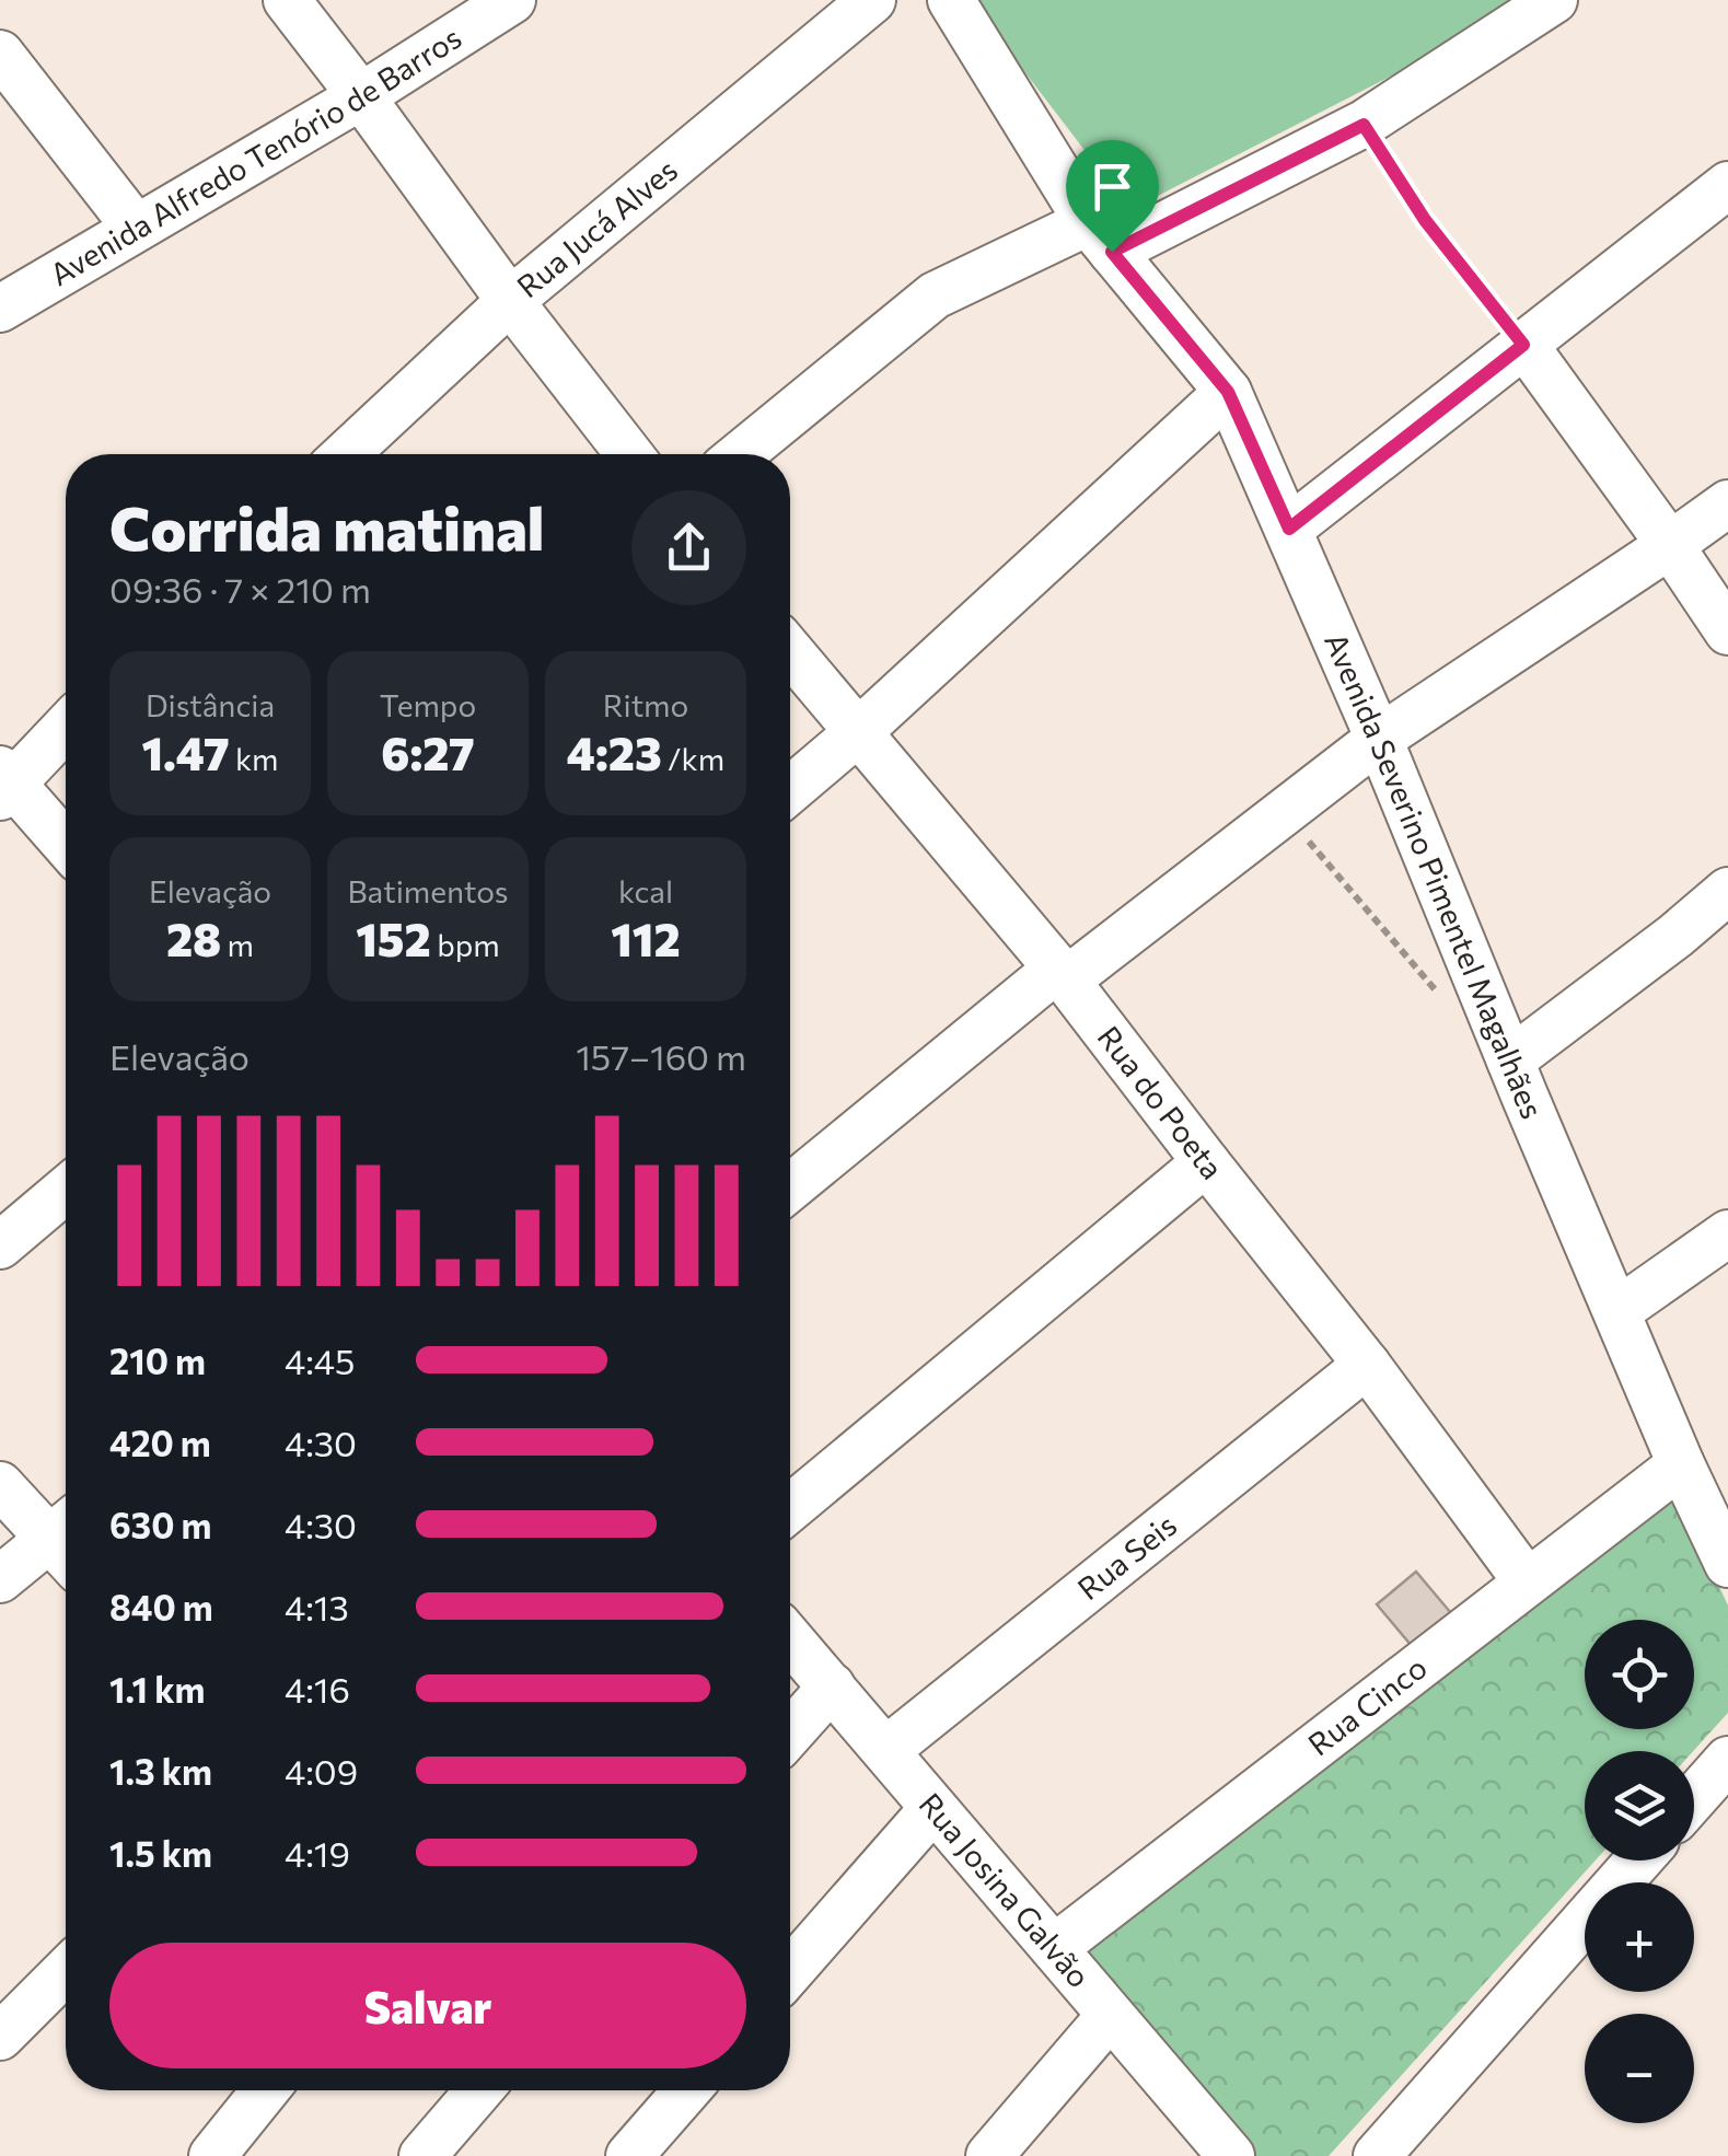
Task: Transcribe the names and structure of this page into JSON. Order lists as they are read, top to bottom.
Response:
{
  "streets": {
    "street": [
      "Avenida Alfredo Tenório de Barros",
      "Rua Jucá Alves",
      "Avenida Severino Pimentel Magalhães",
      "Rua do Poeta",
      "Rua Seis",
      "Rua Cinco",
      "Rua Josina Galvão"
    ]
  },
  "crossings": [
    ["Avenida Severino Pimentel Magalhães", "Rua Cinco"],
    ["Rua do Poeta", "Rua Seis"],
    ["Rua do Poeta", "Rua Cinco"],
    ["Rua Seis", "Rua Josina Galvão"],
    ["Rua Cinco", "Rua Josina Galvão"]
  ],
  "page": {
    "heading": ["Corrida matinal", "09:36 · 7 × 210 m"],
    "stats": [
      ["Distância", "1.47 km"],
      ["Tempo", "6:27"],
      ["Ritmo", "4:23 /km"],
      ["Elevação", "28 m"],
      ["Batimentos", "152 bpm"],
      ["kcal", "112"]
    ],
    "chart": ["Elevação", "157–160 m"],
    "list": [
      {
        "name": "210 m",
        "note": "4:45"
      },
      {
        "name": "420 m",
        "note": "4:30"
      },
      {
        "name": "630 m",
        "note": "4:30"
      },
      {
        "name": "840 m",
        "note": "4:13"
      },
      {
        "name": "1.1 km",
        "note": "4:16"
      },
      {
        "name": "1.3 km",
        "note": "4:09"
      },
      {
        "name": "1.5 km",
        "note": "4:19"
      }
    ],
    "map_buttons": ["+", "−"],
    "buttons": "Salvar"
  }
}
